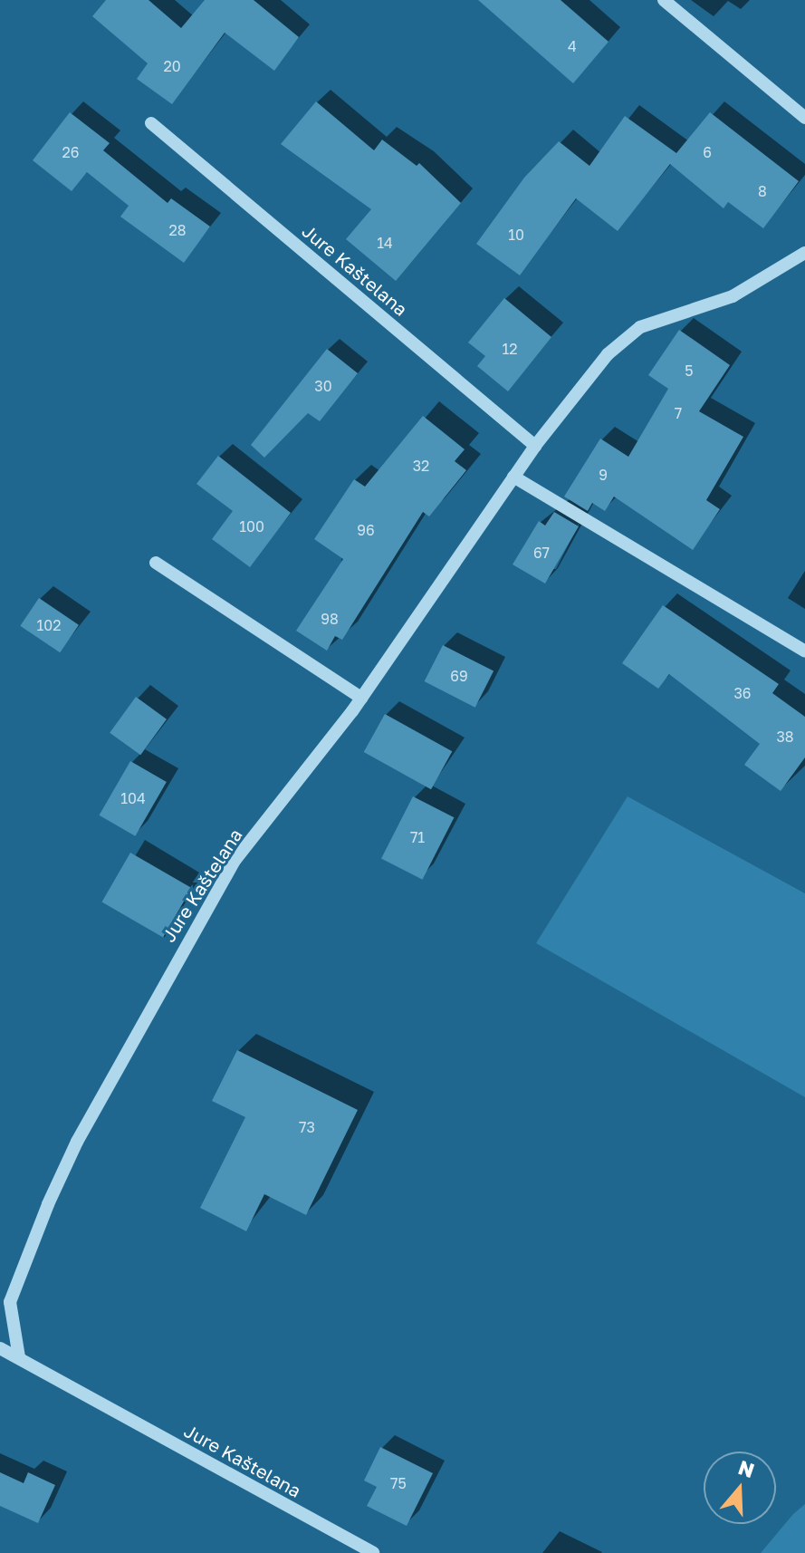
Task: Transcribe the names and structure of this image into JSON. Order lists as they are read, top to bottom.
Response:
{
  "streets": {
    "street": ["Jure Kaštelana"]
  },
  "house_numbers": [
    "4",
    "20",
    "26",
    "6",
    "8",
    "28",
    "10",
    "14",
    "12",
    "5",
    "30",
    "7",
    "32",
    "9",
    "100",
    "96",
    "67",
    "98",
    "102",
    "69",
    "36",
    "38",
    "104",
    "71",
    "73",
    "75"
  ],
  "north": "top"
}
